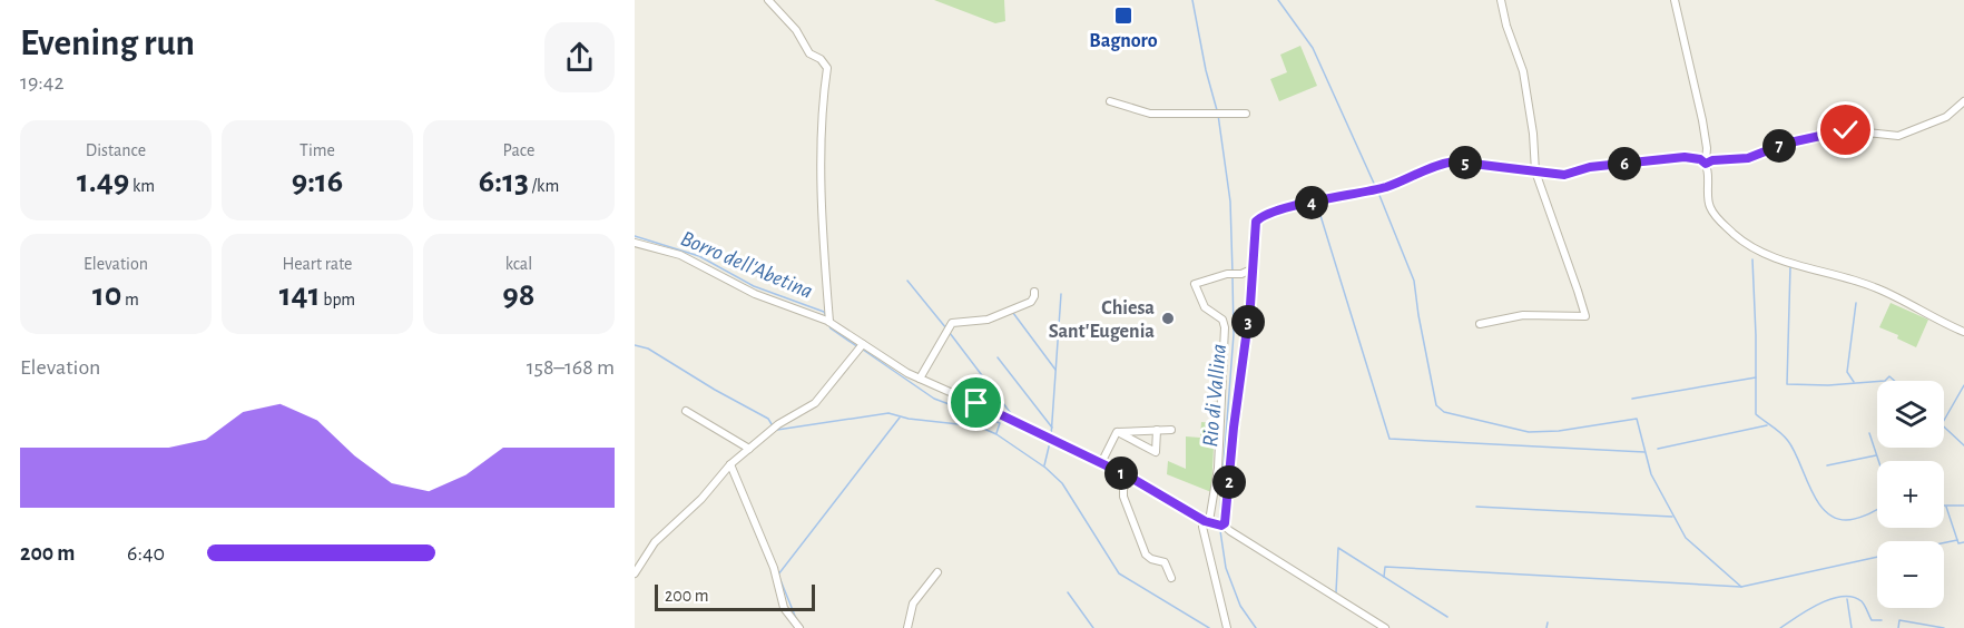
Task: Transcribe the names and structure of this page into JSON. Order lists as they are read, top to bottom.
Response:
{
  "water": ["Borro dell'Abetina", "Rio di Vallina"],
  "places": {
    "transit": ["Bagnoro"],
    "other": ["Chiesa Sant'Eugenia"]
  },
  "scale_bar": "200 m",
  "page": {
    "heading": ["Evening run", "19:42"],
    "stats": [
      ["Distance", "1.49 km"],
      ["Time", "9:16"],
      ["Pace", "6:13 /km"],
      ["Elevation", "10 m"],
      ["Heart rate", "141 bpm"],
      ["kcal", "98"]
    ],
    "pins": [
      "7",
      "5",
      "6",
      "4",
      "3",
      "1",
      "2"
    ],
    "chart": ["Elevation", "158–168 m"],
    "map_buttons": ["+", "−"],
    "list": [
      {
        "name": "200 m",
        "note": "6:40"
      }
    ],
    "scale": "200 m"
  }
}
